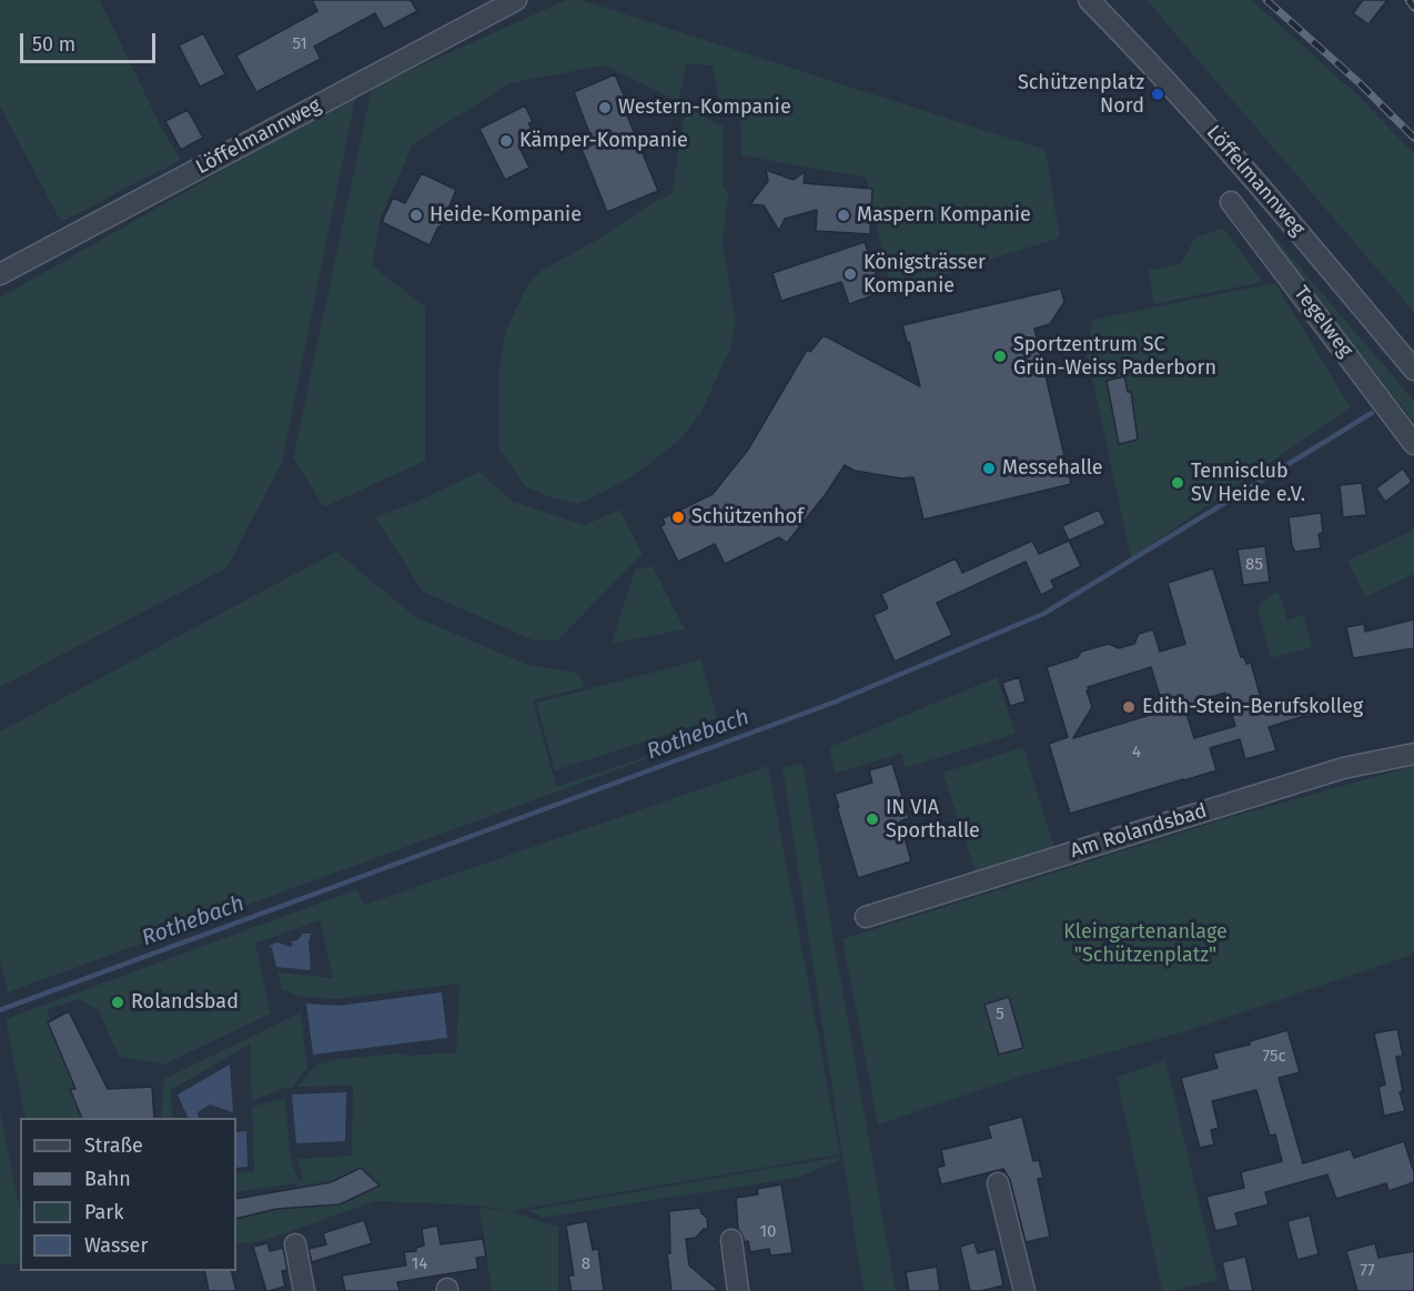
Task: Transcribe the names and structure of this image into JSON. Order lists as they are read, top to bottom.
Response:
{
  "streets": {
    "street": ["Löffelmannweg", "Tegelweg", "Am Rolandsbad"]
  },
  "water": ["Rothebach"],
  "parks": ["Kleingartenanlage \"Schützenplatz\""],
  "places": [
    "Schützenplatz Nord",
    "Western-Kompanie",
    "Kämper-Kompanie",
    "Heide-Kompanie",
    "Maspern Kompanie",
    "Königsträsser Kompanie",
    "Sportzentrum SC Grün-Weiss Paderborn",
    "Messehalle",
    "Tennisclub SV Heide e.V.",
    "Schützenhof",
    "Edith-Stein-Berufskolleg",
    "IN VIA Sporthalle",
    "Rolandsbad"
  ],
  "house_numbers": [
    "51",
    "85",
    "4",
    "5",
    "75c",
    "10",
    "14",
    "8",
    "77"
  ],
  "legend": [
    "Straße",
    "Bahn",
    "Park",
    "Wasser"
  ],
  "scale_bar": "50 m"
}
